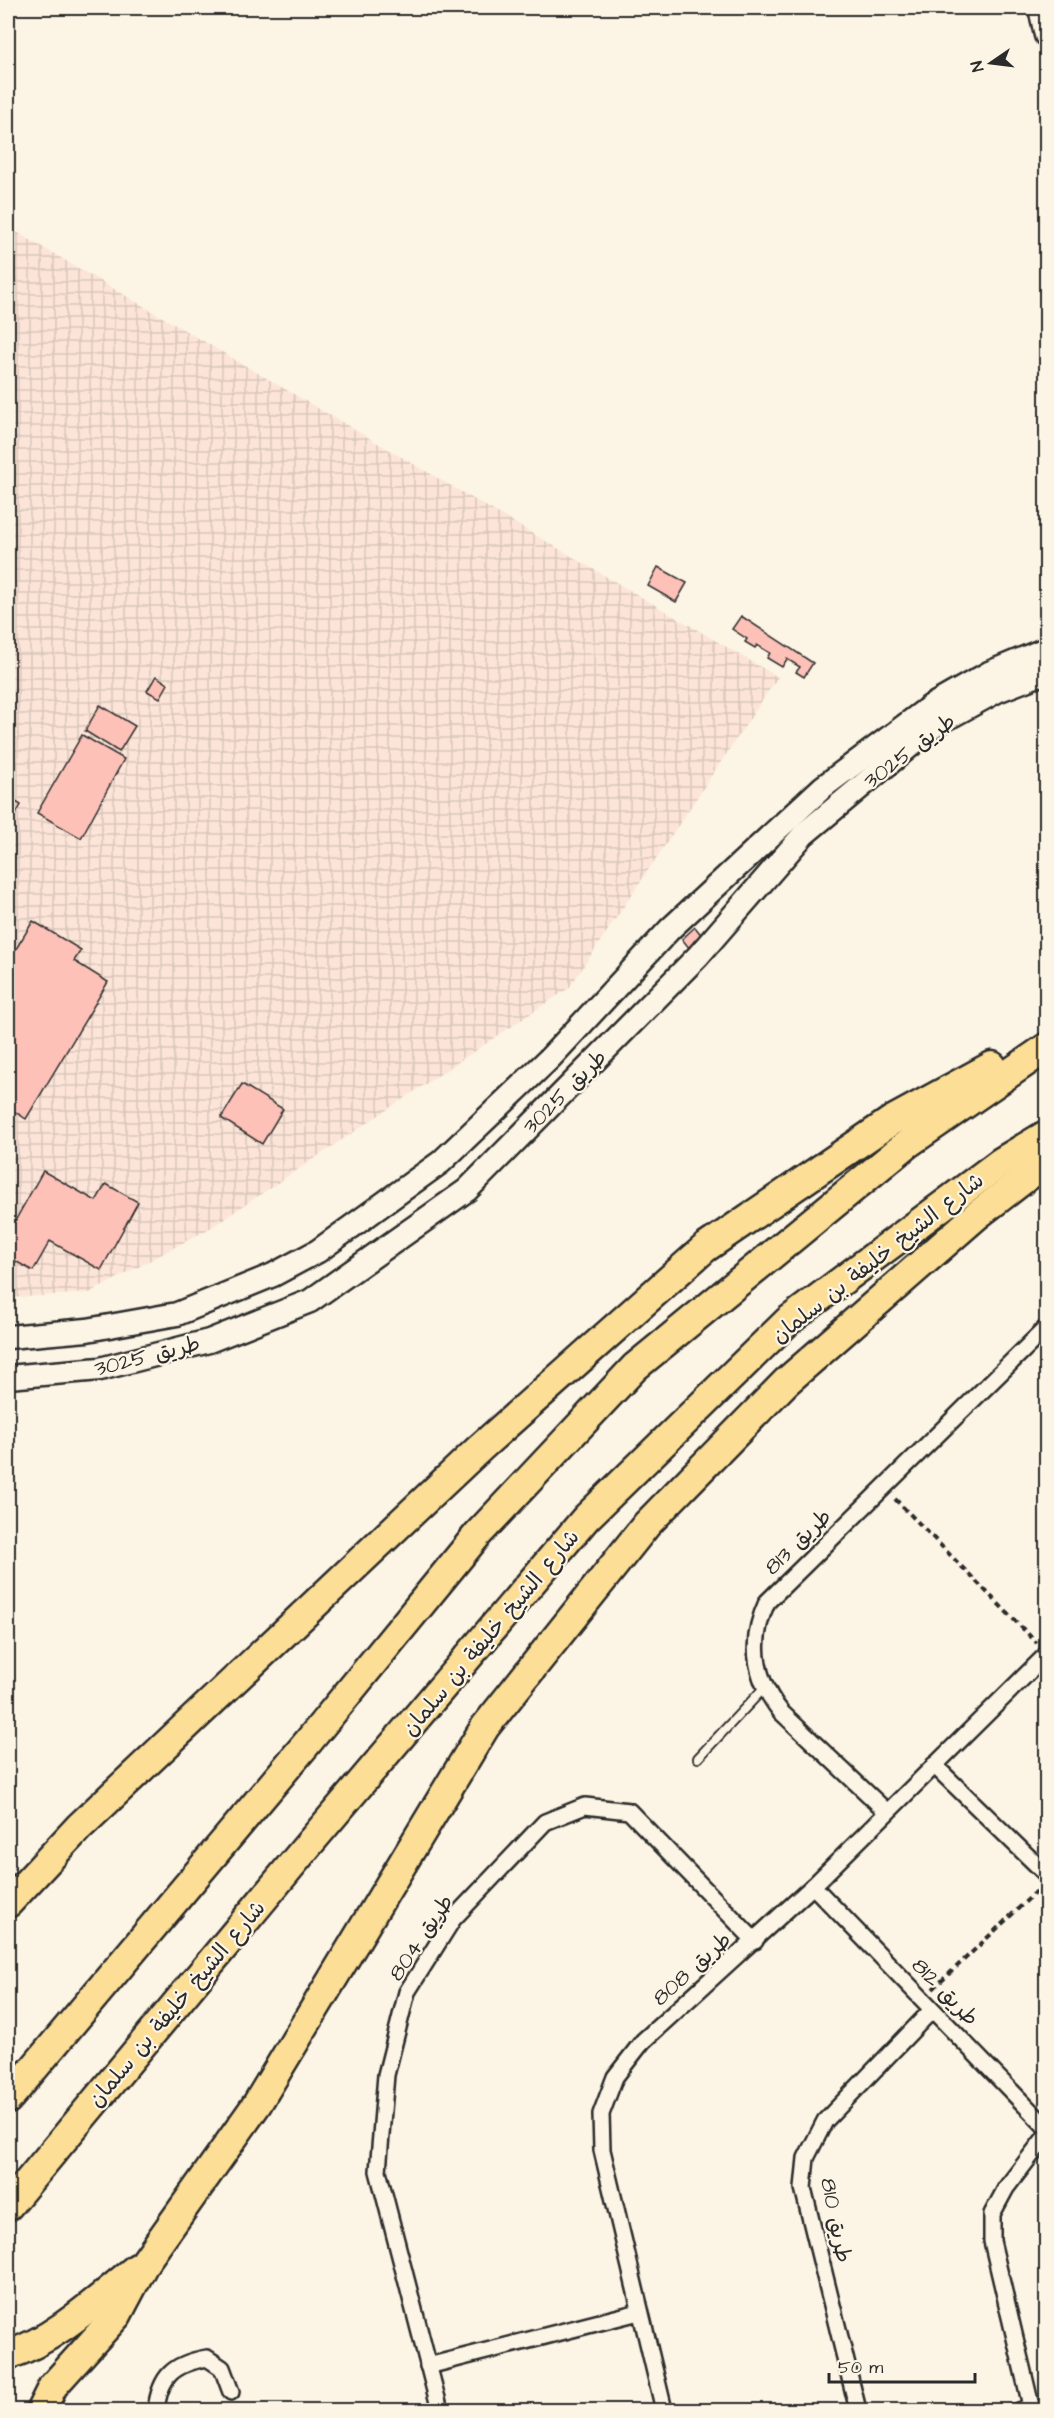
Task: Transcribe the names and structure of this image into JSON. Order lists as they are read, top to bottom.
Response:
{
  "streets": {
    "highway": ["شارع الشيخ خليفة بن سلمان"],
    "street": [
      "طريق 3025",
      "طريق 813",
      "طريق 804",
      "طريق 808",
      "طريق 812",
      "طريق 810"
    ]
  },
  "crossings": [
    ["طريق 813", "طريق 808"],
    ["طريق 804", "طريق 808"],
    ["طريق 808", "طريق 812"],
    ["طريق 812", "طريق 810"]
  ],
  "scale_bar": "50 m",
  "north": "left"
}
